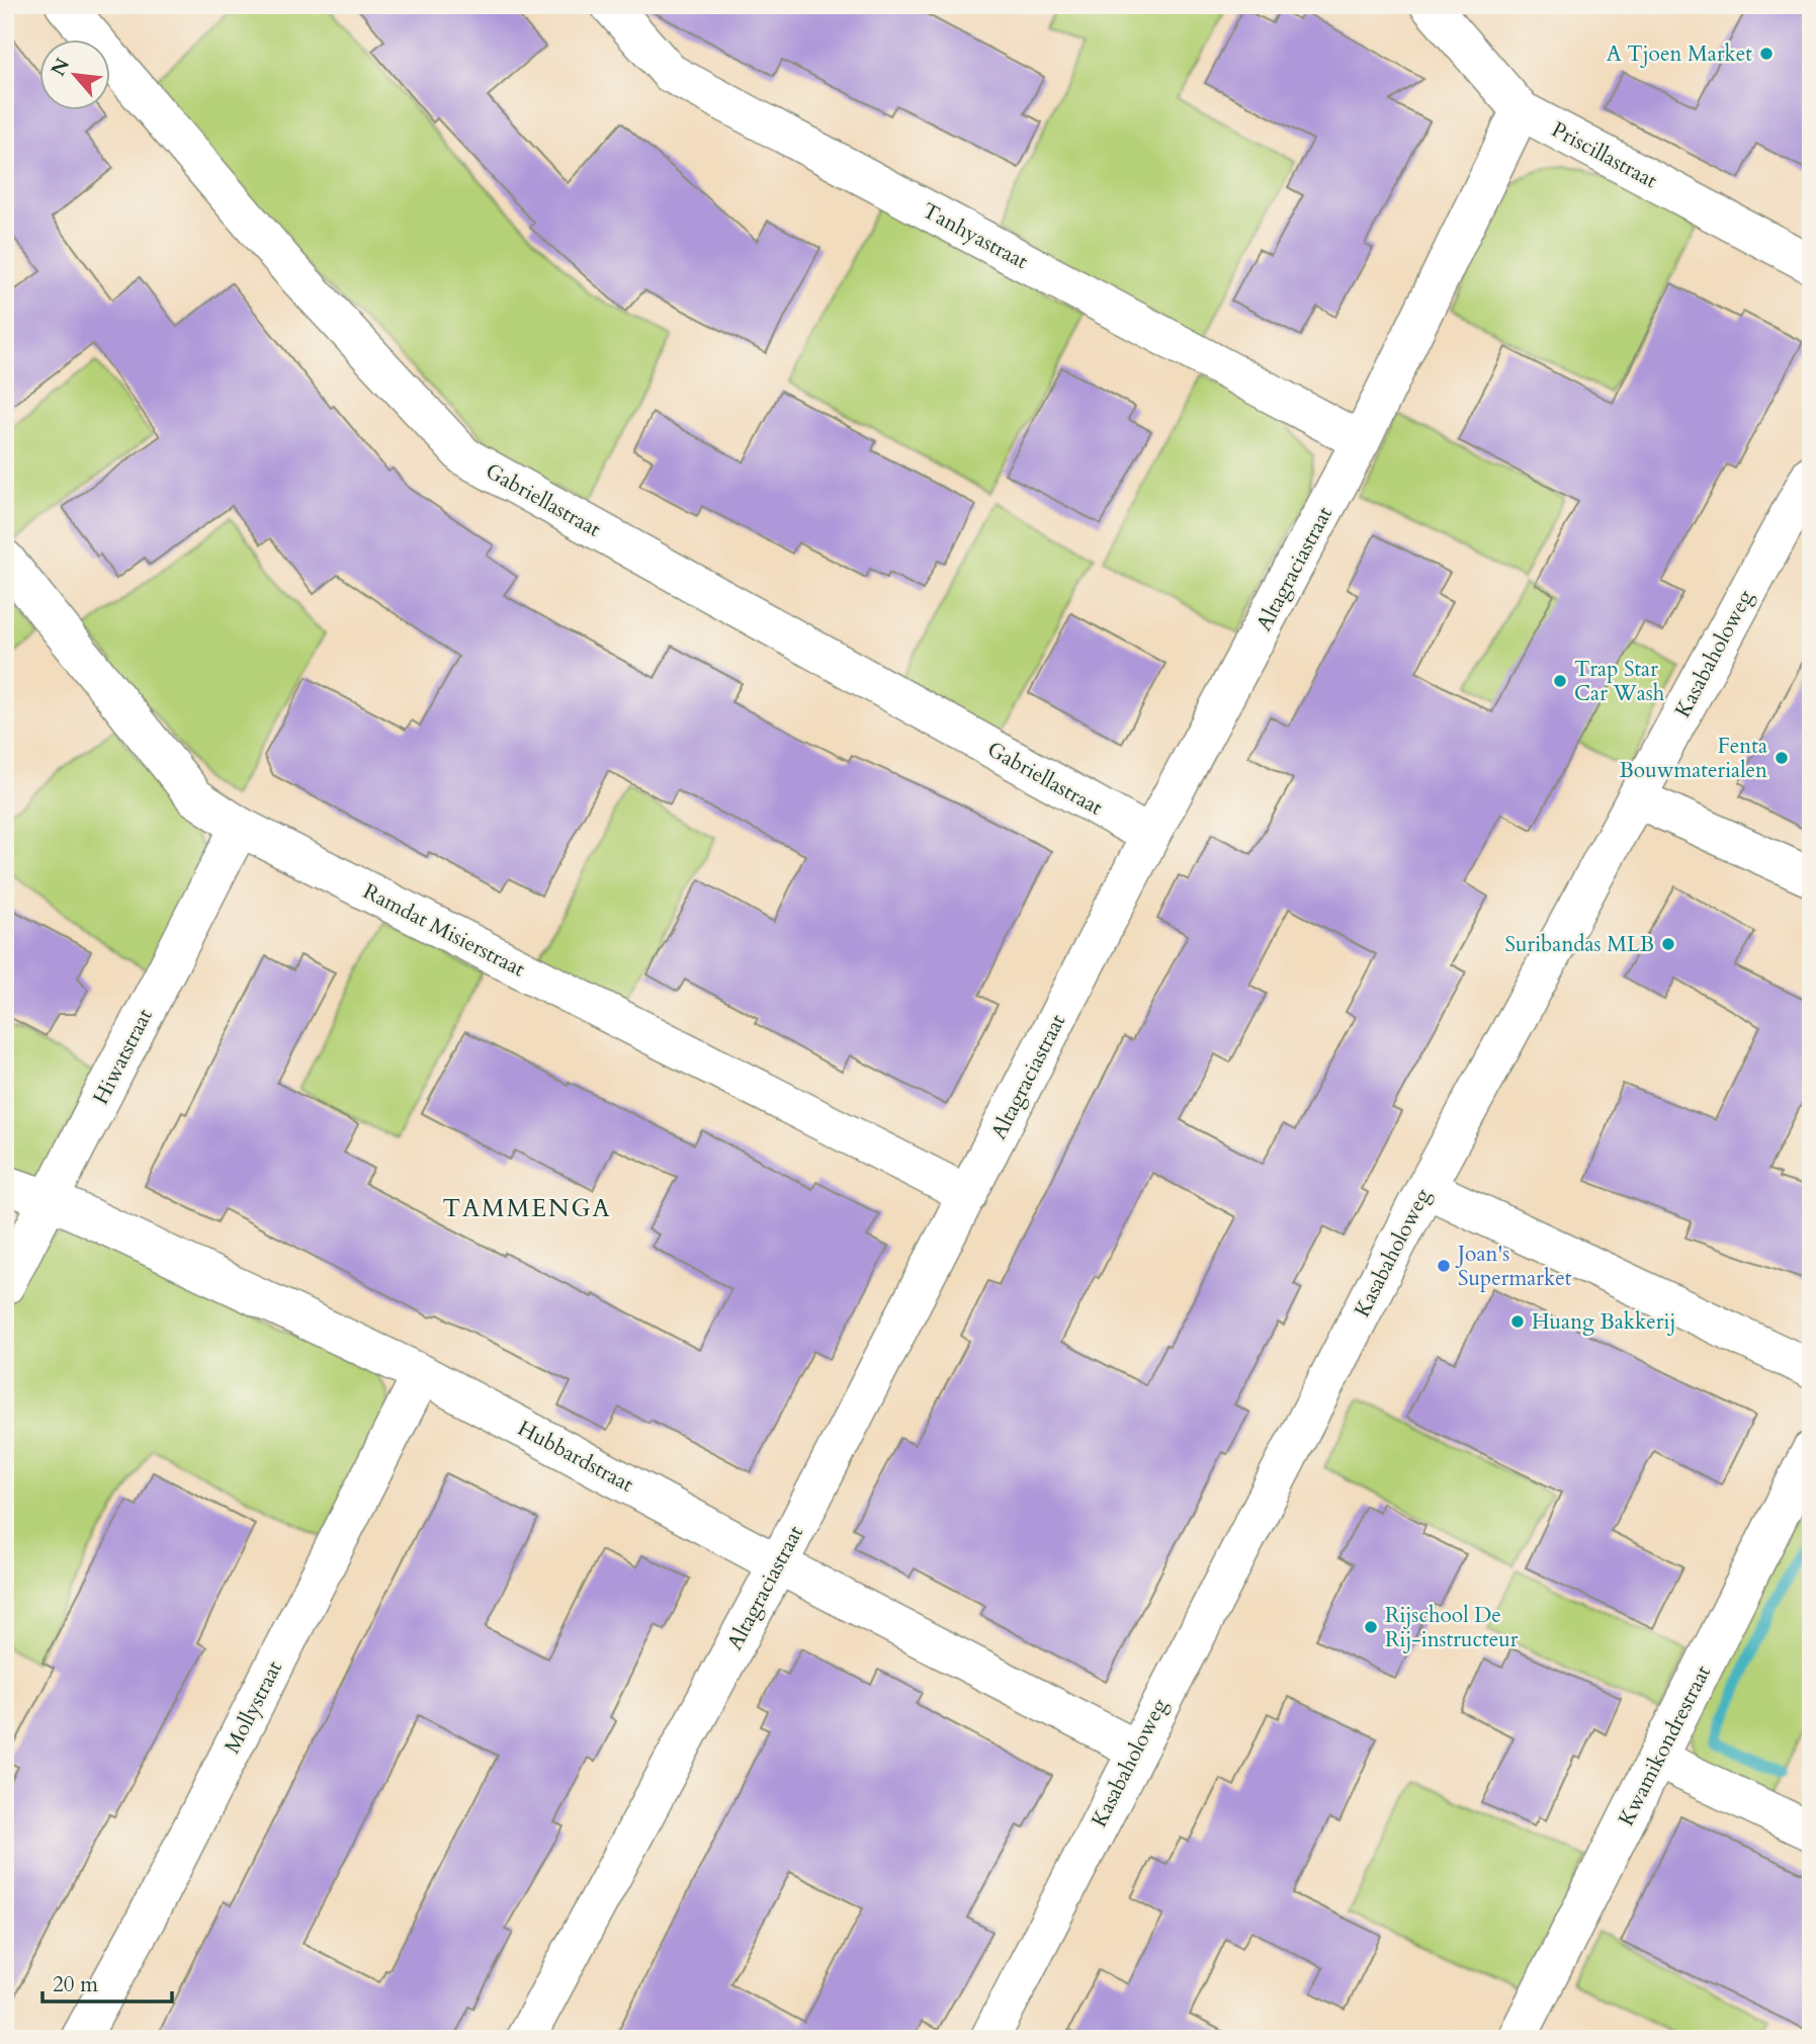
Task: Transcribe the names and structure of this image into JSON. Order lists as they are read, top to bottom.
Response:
{
  "streets": {
    "street": [
      "Priscillastraat",
      "Tanhyastraat",
      "Gabriellastraat",
      "Altagraciastraat",
      "Kasabaholoweg",
      "Ramdat Misierstraat",
      "Hiwatstraat",
      "Hubbardstraat",
      "Mollystraat",
      "Kwamikondrestraat"
    ]
  },
  "crossings": [
    ["Priscillastraat", "Altagraciastraat"],
    ["Tanhyastraat", "Altagraciastraat"],
    ["Gabriellastraat", "Altagraciastraat"],
    ["Altagraciastraat", "Ramdat Misierstraat"],
    ["Altagraciastraat", "Hubbardstraat"],
    ["Kasabaholoweg", "Hubbardstraat"],
    ["Ramdat Misierstraat", "Hiwatstraat"],
    ["Hiwatstraat", "Hubbardstraat"],
    ["Hubbardstraat", "Mollystraat"]
  ],
  "districts": ["TAMMENGA"],
  "places": [
    "A Tjoen Market",
    "Trap Star Car Wash",
    "Fenta Bouwmaterialen",
    "Suribandas MLB",
    "Joan's Supermarket",
    "Huang Bakkerij",
    "Rijschool De Rij-instructeur"
  ],
  "scale_bar": "20 m",
  "north": "top left"
}
